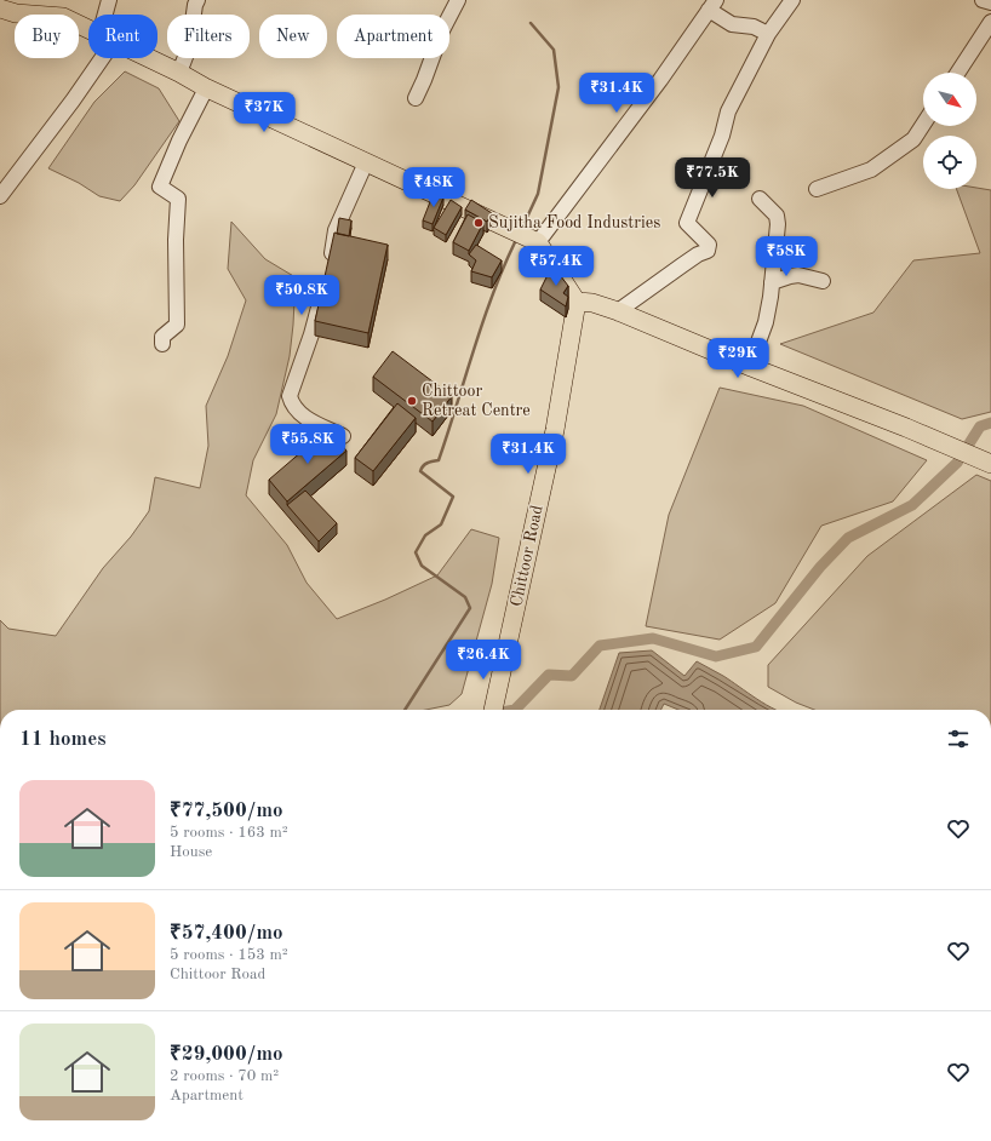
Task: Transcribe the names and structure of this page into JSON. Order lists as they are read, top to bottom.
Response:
{
  "streets": {
    "main road": ["Chittoor Road"]
  },
  "places": ["Sujitha Food Industries", "Chittoor Retreat Centre"],
  "north": "bottom right",
  "page": {
    "chip": [
      "Buy",
      "Rent",
      "Filters",
      "New",
      "Apartment"
    ],
    "price": [
      "₹31.4K",
      "₹37K",
      "₹77.5K",
      "₹48K",
      "₹58K",
      "₹57.4K",
      "₹50.8K",
      "₹29K",
      "₹55.8K",
      "₹31.4K",
      "₹26.4K"
    ],
    "heading": "11 homes",
    "list": [
      {
        "name": "₹77,500/mo",
        "note": "5 rooms · 163 m² · House"
      },
      {
        "name": "₹57,400/mo",
        "note": "5 rooms · 153 m² · Chittoor Road"
      },
      {
        "name": "₹29,000/mo",
        "note": "2 rooms · 70 m² · Apartment"
      }
    ]
  }
}
